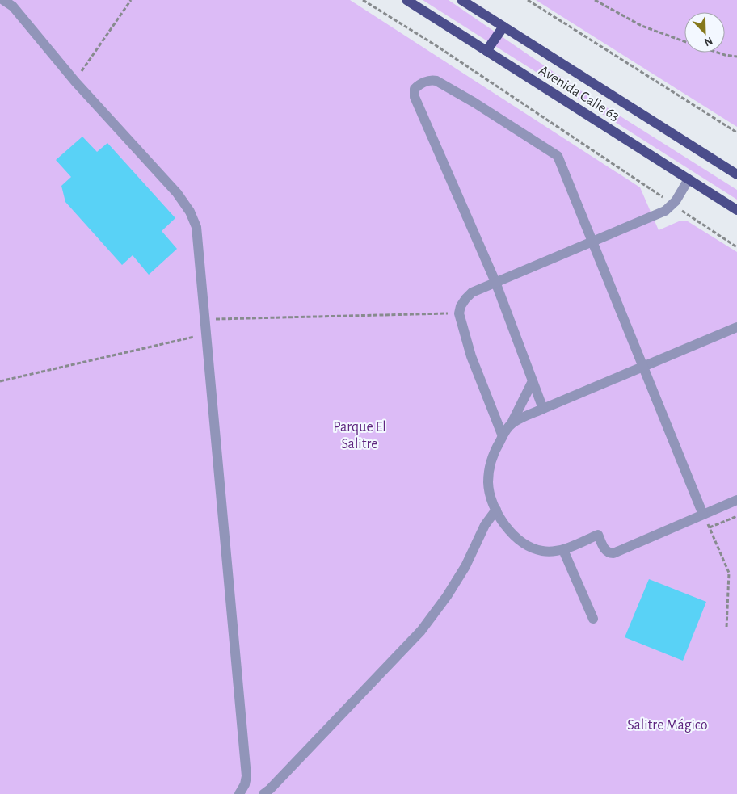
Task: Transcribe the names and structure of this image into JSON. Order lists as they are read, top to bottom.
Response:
{
  "streets": {
    "main road": ["Avenida Calle 63"]
  },
  "parks": ["Parque El Salitre", "Salitre Mágico"],
  "north": "bottom right"
}
